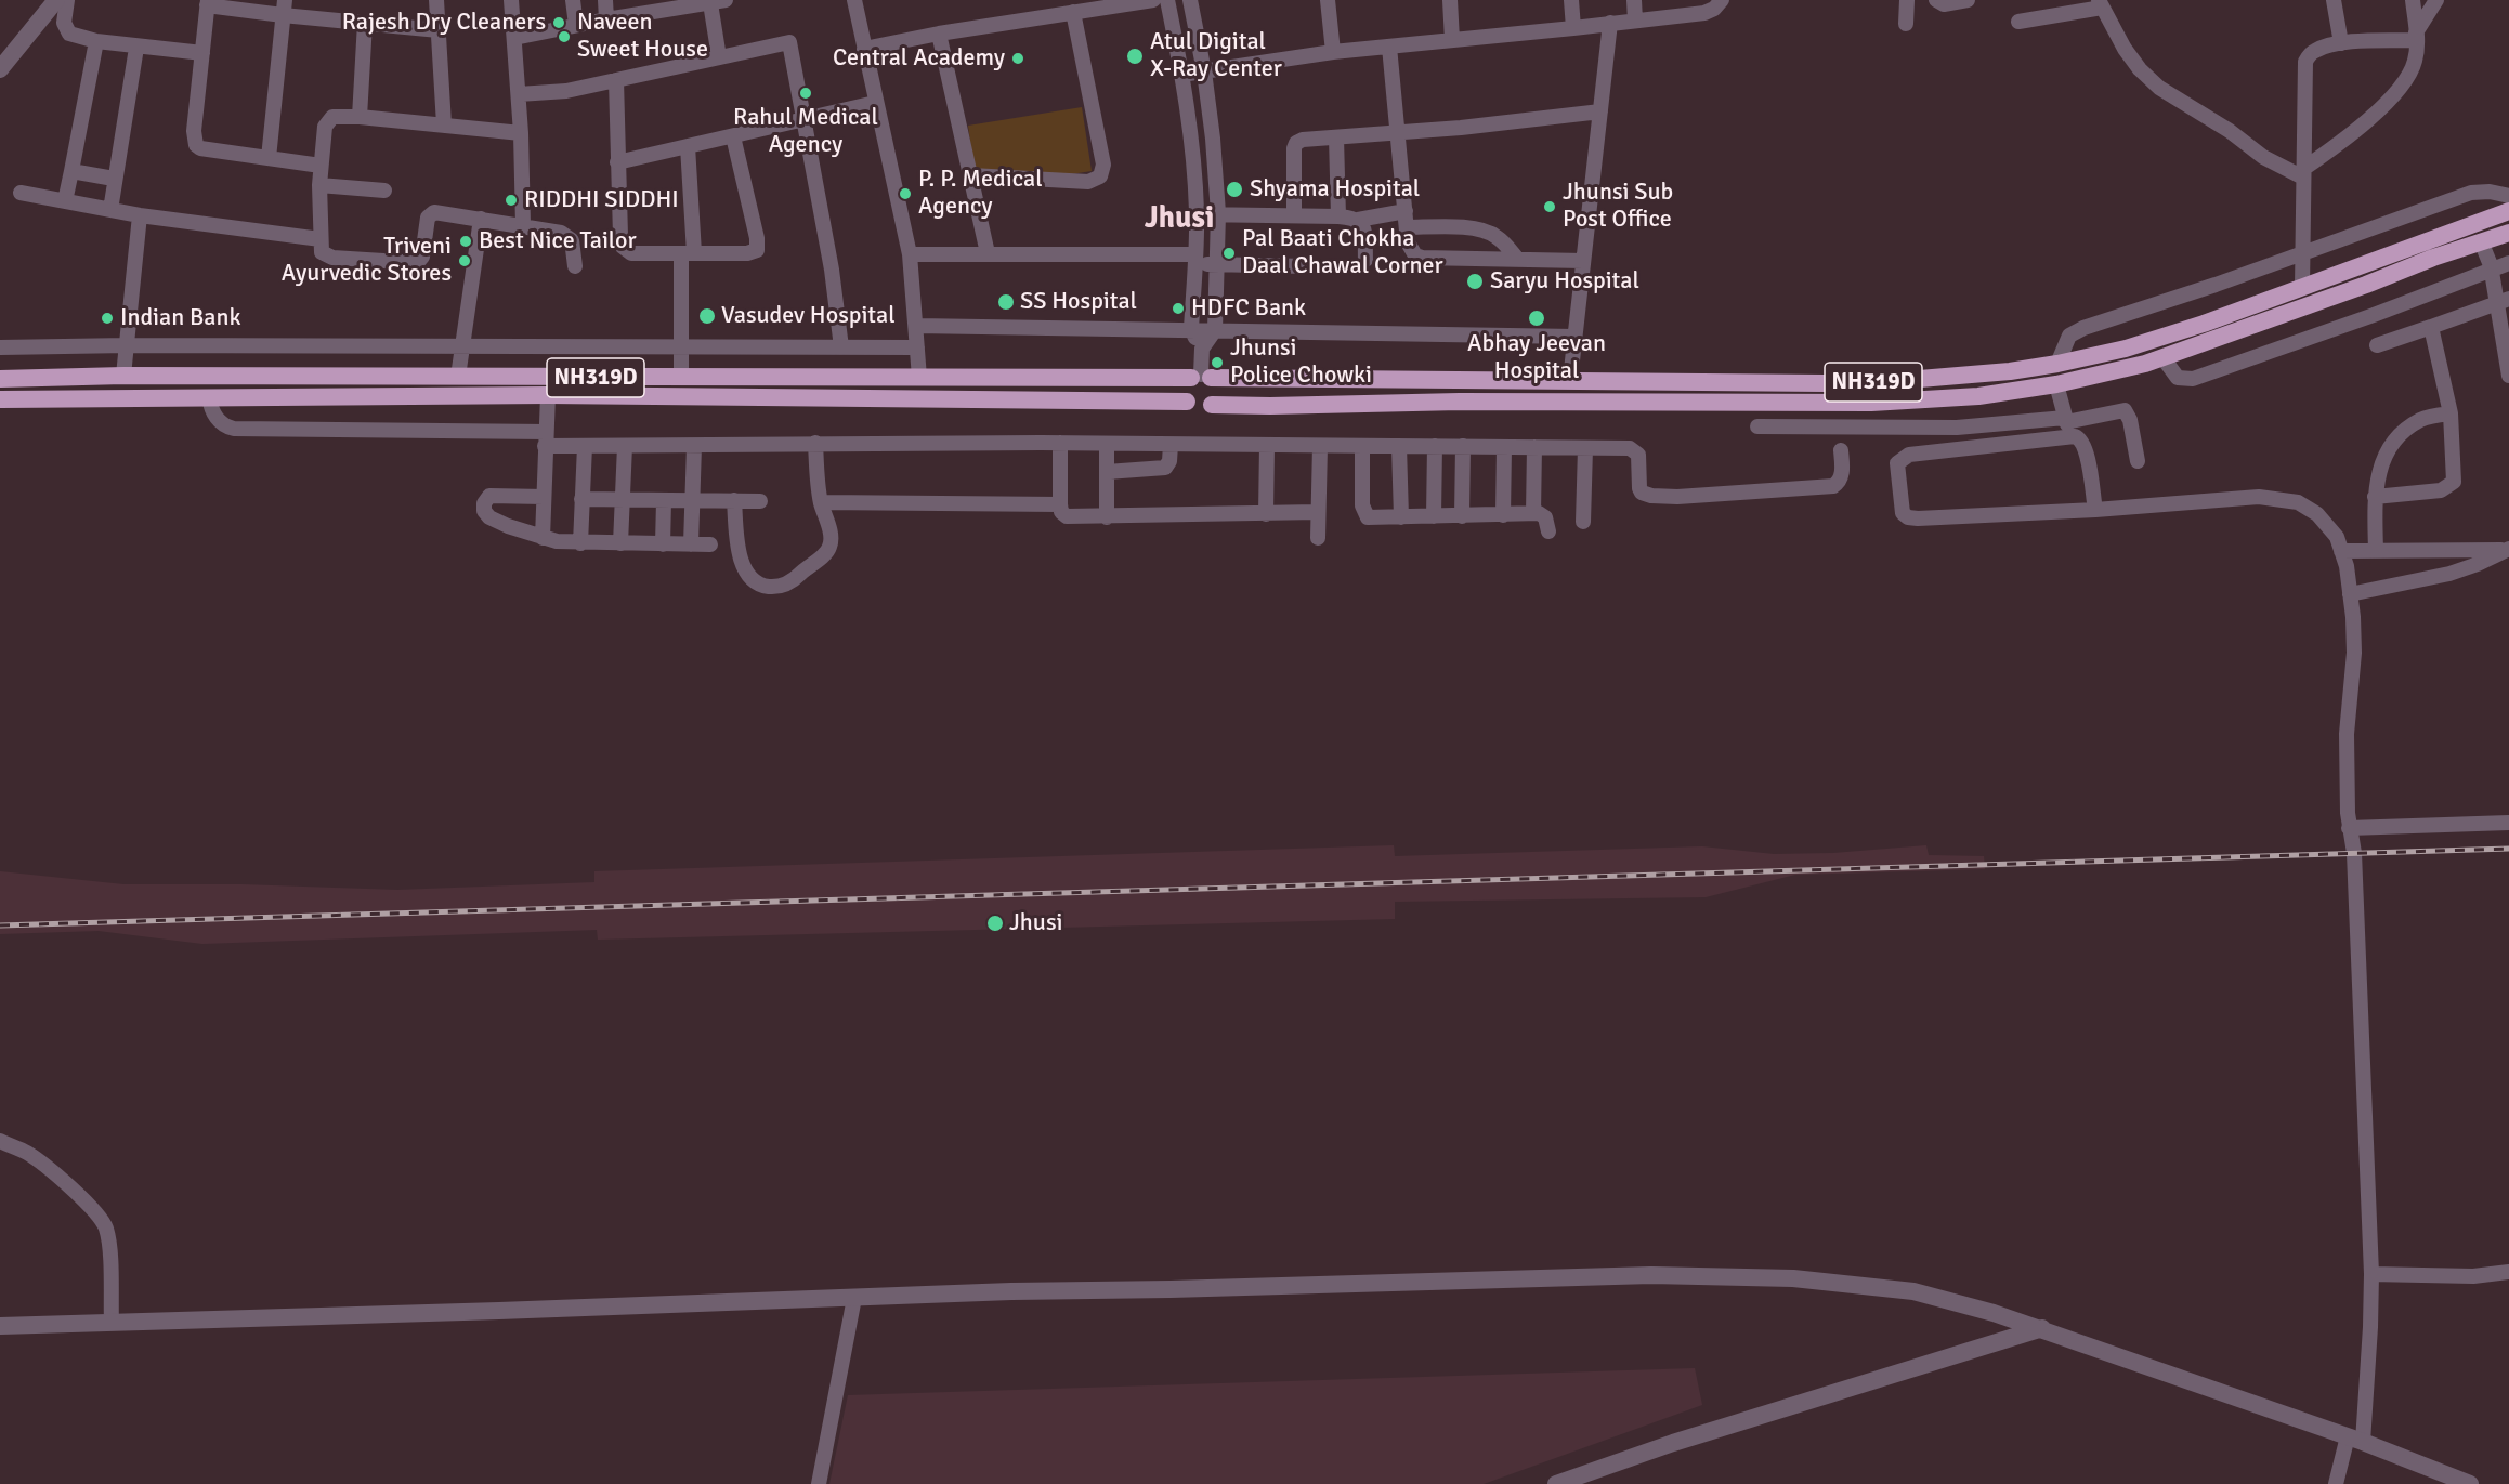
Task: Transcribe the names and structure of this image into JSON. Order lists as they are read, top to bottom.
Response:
{
  "streets": {
    "highway": ["NH319D"]
  },
  "districts": ["Jhusi"],
  "places": [
    "Rajesh Dry Cleaners",
    "Naveen Sweet House",
    "Atul Digital X-Ray Center",
    "Central Academy",
    "Rahul Medical Agency",
    "Shyama Hospital",
    "P. P. Medical Agency",
    "RIDDHI SIDDHI",
    "Jhunsi Sub Post Office",
    "Best Nice Tailor",
    "Pal Baati Chokha Daal Chawal Corner",
    "Triveni Ayurvedic Stores",
    "Saryu Hospital",
    "SS Hospital",
    "HDFC Bank",
    "Vasudev Hospital",
    "Indian Bank",
    "Abhay Jeevan Hospital",
    "Jhunsi Police Chowki",
    "Jhusi"
  ]
}
